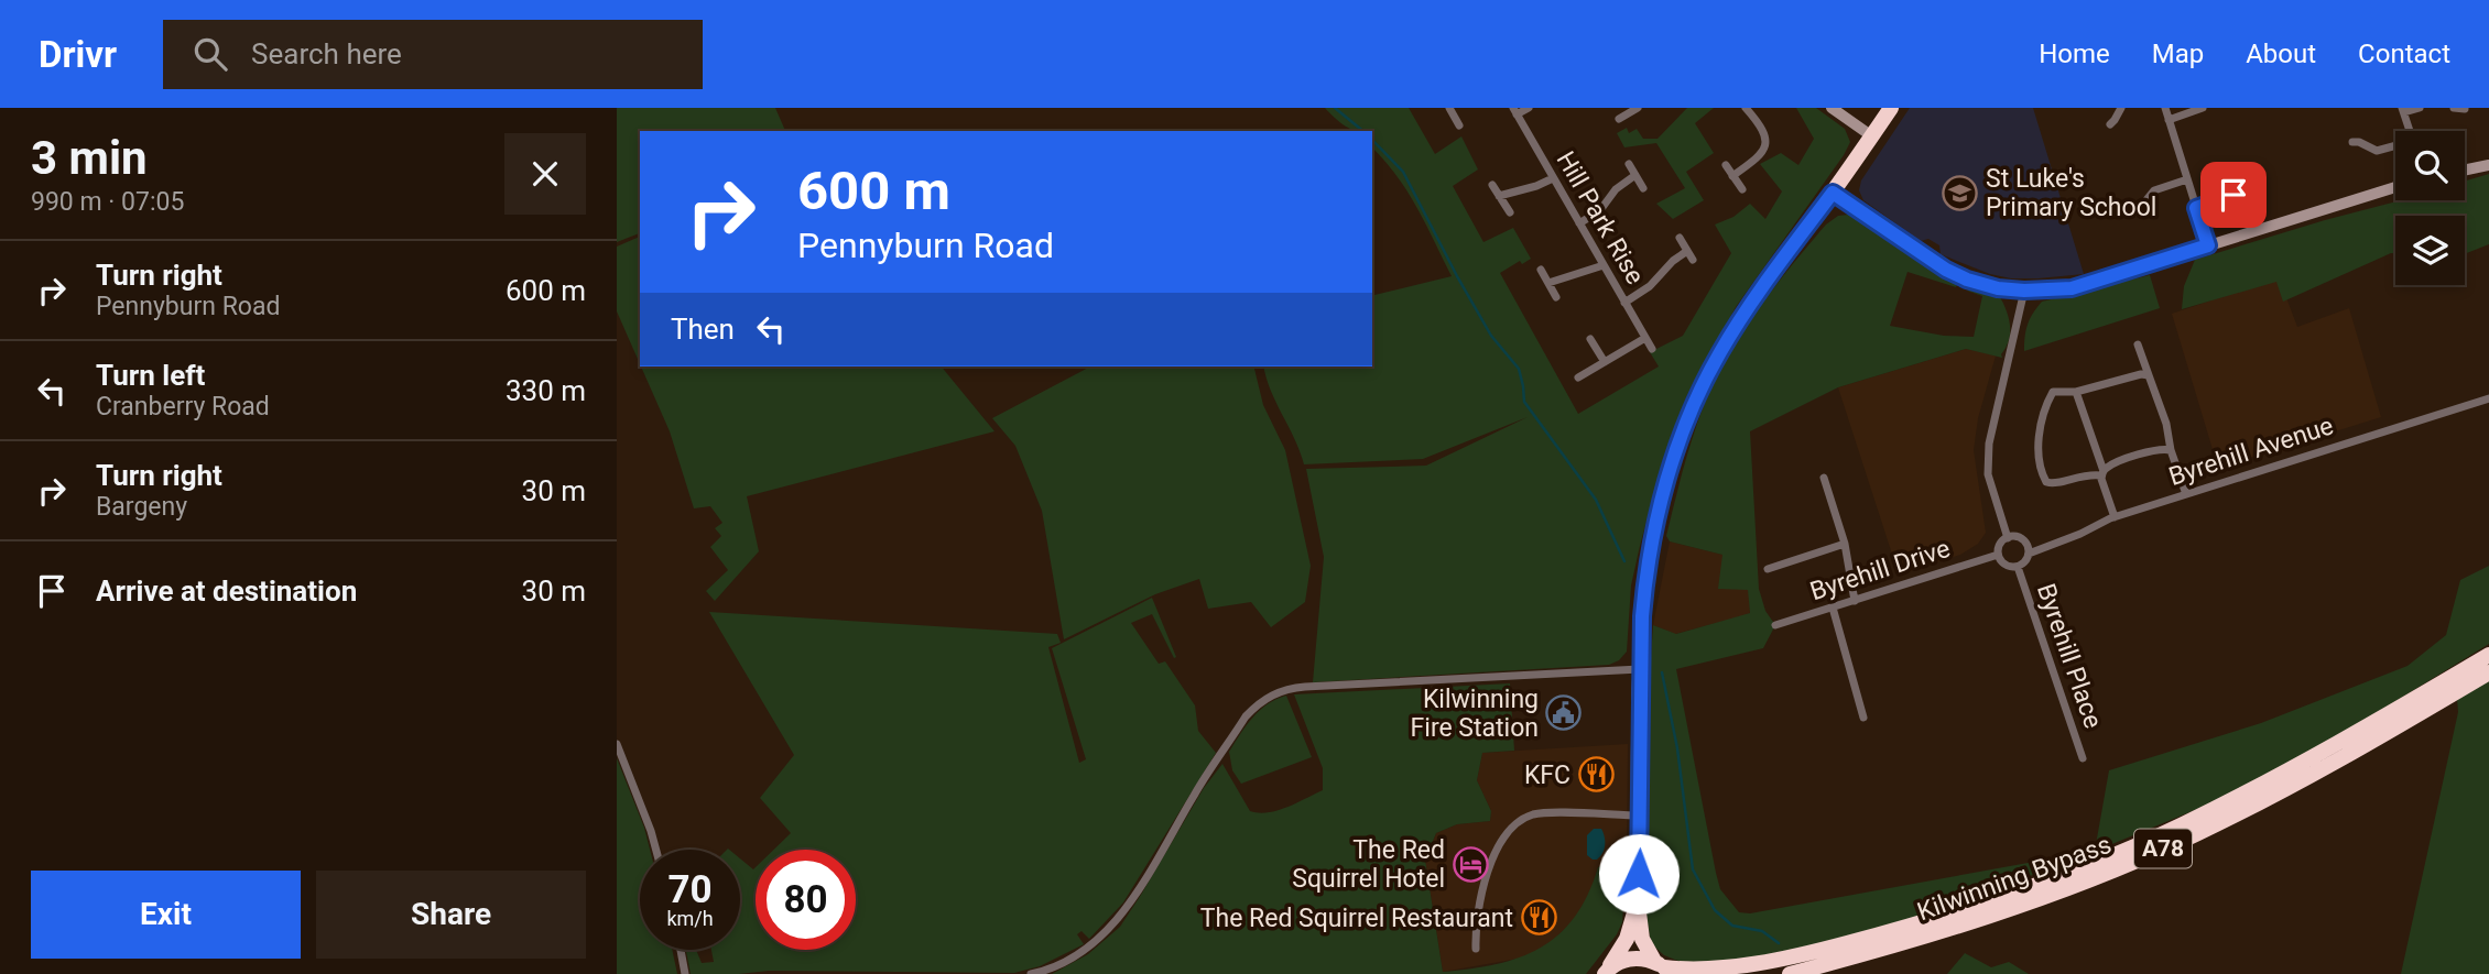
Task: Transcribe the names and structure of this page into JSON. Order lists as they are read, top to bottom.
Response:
{
  "streets": {
    "highway": ["A78", "Kilwinning Bypass"],
    "street": [
      "Hill Park Rise",
      "Byrehill Avenue",
      "Byrehill Drive",
      "Byrehill Place"
    ]
  },
  "crossings": [
    ["Byrehill Avenue", "Byrehill Drive"],
    ["Byrehill Avenue", "Byrehill Place"],
    ["Byrehill Drive", "Byrehill Place"],
    ["A78", "Kilwinning Bypass"]
  ],
  "places": {
    "school or university": ["St Luke's Primary School"],
    "public building": ["Kilwinning Fire Station"],
    "restaurant": ["KFC", "The Red Squirrel Restaurant"],
    "hotel": ["The Red Squirrel Hotel"]
  },
  "page": {
    "header": "Drivr",
    "search": "Search here",
    "nav": [
      "Home",
      "Map",
      "About",
      "Contact"
    ],
    "heading": ["3 min", "990 m · 07:05"],
    "turn": ["600 m", "Pennyburn Road"],
    "list": [
      {
        "name": "Turn right",
        "note": "Pennyburn Road",
        "value": "600 m"
      },
      {
        "name": "Turn left",
        "note": "Cranberry Road",
        "value": "330 m"
      },
      {
        "name": "Turn right",
        "note": "Bargeny",
        "value": "30 m"
      },
      {
        "name": "Arrive at destination",
        "value": "30 m"
      }
    ],
    "then": "Then",
    "speed": "70 km/h",
    "limit": "80",
    "buttons": ["Exit", "Share"]
  }
}
